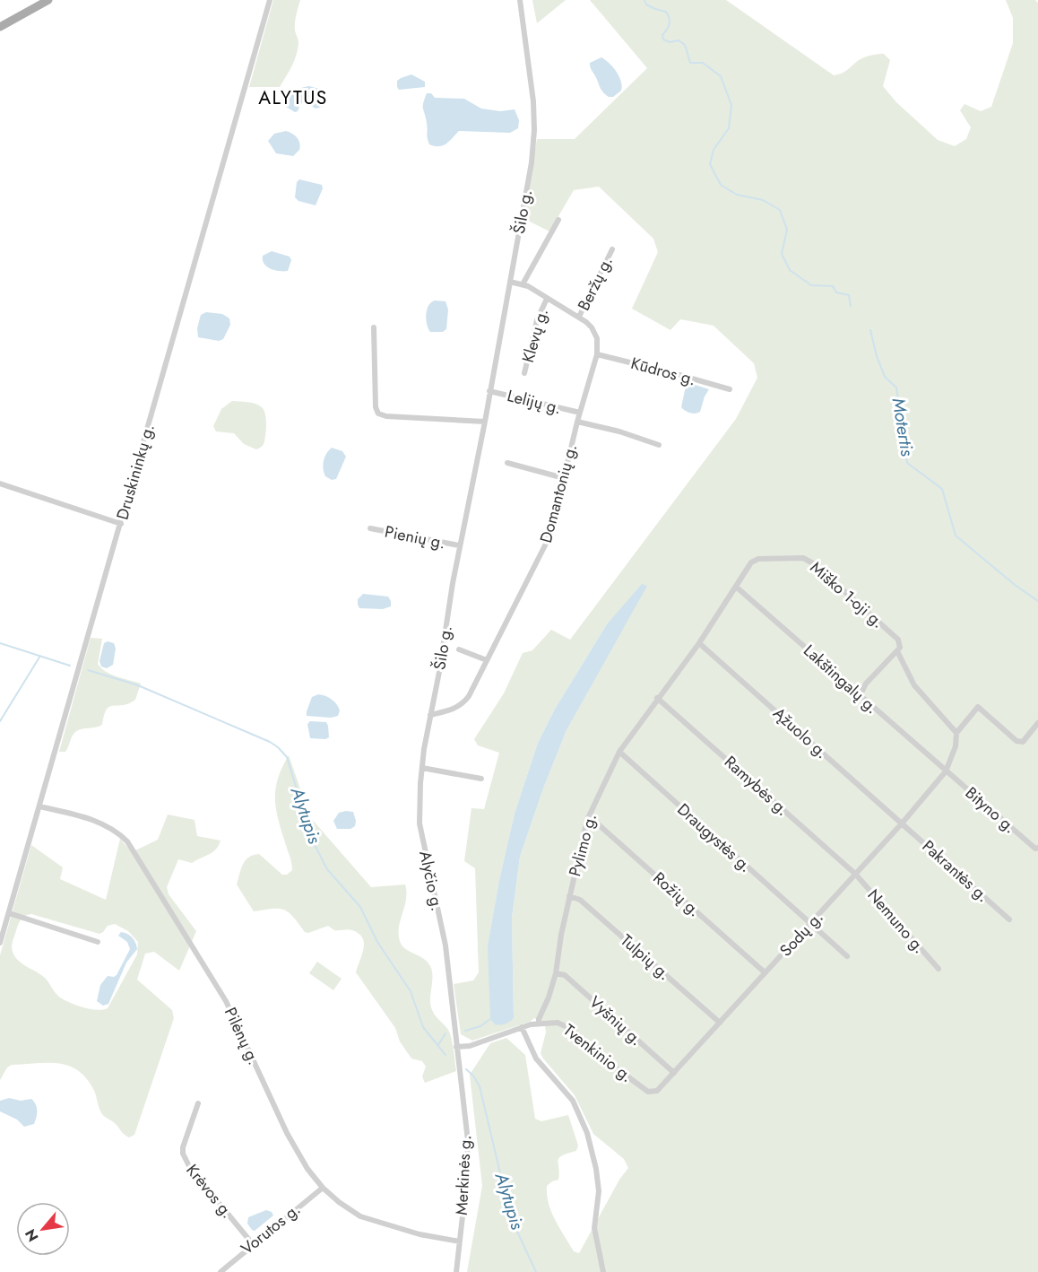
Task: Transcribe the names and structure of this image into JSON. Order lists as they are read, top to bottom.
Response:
{
  "streets": {
    "street": [
      "Šilo g.",
      "Beržų g.",
      "Klevų g.",
      "Kūdros g.",
      "Lelijų g.",
      "Druskininkų g.",
      "Domantonių g.",
      "Pienių g.",
      "Miško 1-oji g.",
      "Lakštingalų g.",
      "Ąžuolo g.",
      "Ramybės g.",
      "Bityno g.",
      "Draugystės g.",
      "Pylimo g.",
      "Pakrantės g.",
      "Alyčio g.",
      "Rožių g.",
      "Nemuno g.",
      "Sodų g.",
      "Tulpių g.",
      "Vyšnių g.",
      "Pilėnų g.",
      "Tvenkinio g.",
      "Merkinės g.",
      "Krėvos g.",
      "Vorutos g."
    ]
  },
  "crossings": [
    ["Šilo g.", "Lelijų g."],
    ["Šilo g.", "Domantonių g."],
    ["Šilo g.", "Pienių g."],
    ["Šilo g.", "Alyčio g."],
    ["Beržų g.", "Domantonių g."],
    ["Klevų g.", "Domantonių g."],
    ["Kūdros g.", "Domantonių g."],
    ["Lelijų g.", "Domantonių g."],
    ["Druskininkų g.", "Pilėnų g."],
    ["Domantonių g.", "Alyčio g."],
    ["Miško 1-oji g.", "Lakštingalų g."],
    ["Miško 1-oji g.", "Pylimo g."],
    ["Miško 1-oji g.", "Sodų g."],
    ["Lakštingalų g.", "Bityno g."],
    ["Lakštingalų g.", "Pylimo g."],
    ["Lakštingalų g.", "Sodų g."],
    ["Ąžuolo g.", "Pylimo g."],
    ["Ąžuolo g.", "Pakrantės g."],
    ["Ąžuolo g.", "Sodų g."],
    ["Ramybės g.", "Pylimo g."],
    ["Ramybės g.", "Nemuno g."],
    ["Ramybės g.", "Sodų g."],
    ["Bityno g.", "Sodų g."],
    ["Draugystės g.", "Pylimo g."],
    ["Draugystės g.", "Sodų g."],
    ["Pylimo g.", "Rožių g."],
    ["Pylimo g.", "Tulpių g."],
    ["Pylimo g.", "Vyšnių g."],
    ["Pylimo g.", "Tvenkinio g."],
    ["Pakrantės g.", "Sodų g."],
    ["Alyčio g.", "Merkinės g."],
    ["Rožių g.", "Sodų g."],
    ["Nemuno g.", "Sodų g."],
    ["Sodų g.", "Tulpių g."],
    ["Sodų g.", "Vyšnių g."],
    ["Sodų g.", "Tvenkinio g."],
    ["Pilėnų g.", "Merkinės g."],
    ["Pilėnų g.", "Vorutos g."],
    ["Krėvos g.", "Vorutos g."]
  ],
  "districts": ["ALYTUS"],
  "water": ["Motertis", "Alytupis"],
  "north": "bottom left"
}
